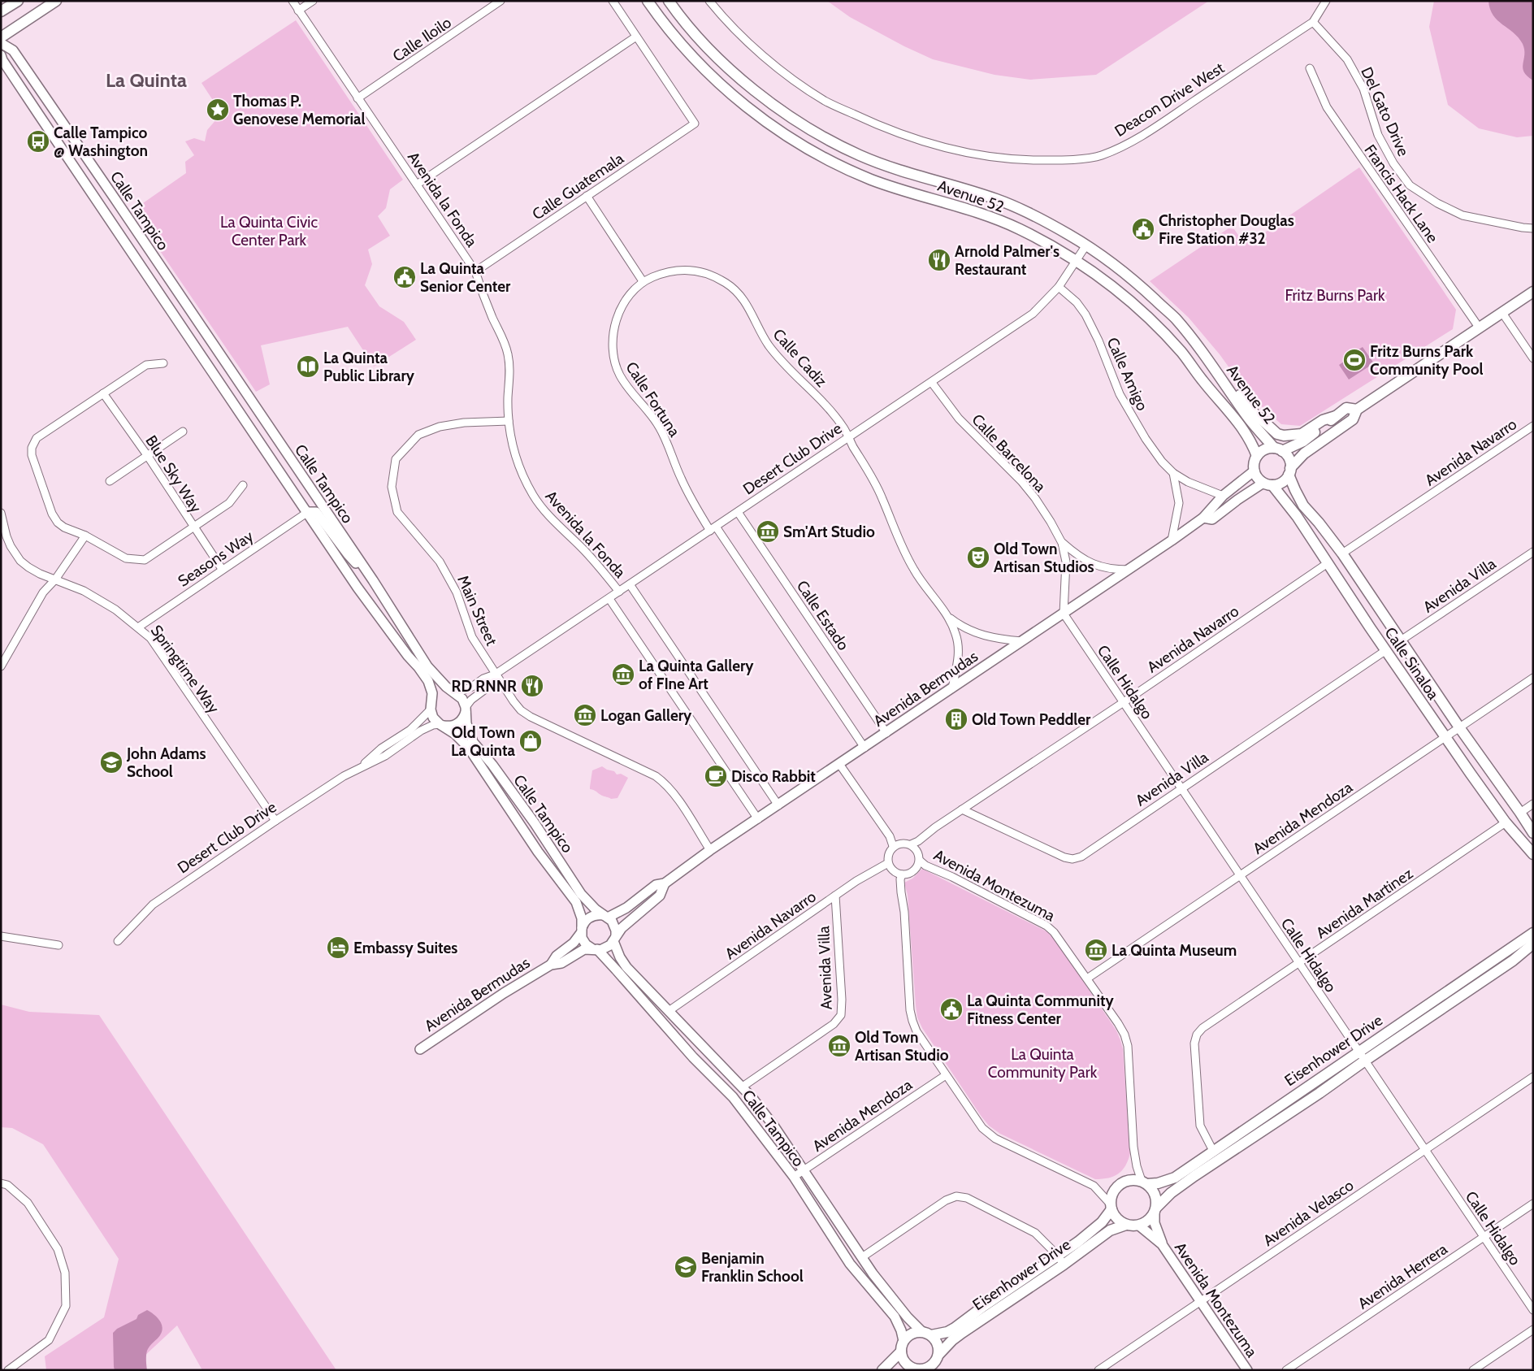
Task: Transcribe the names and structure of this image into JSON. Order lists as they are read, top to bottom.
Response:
{
  "streets": {
    "main road": ["Avenue 52", "Calle Sinaloa", "Eisenhower Drive"],
    "street": [
      "Calle Iloilo",
      "Deacon Drive West",
      "Del Gato Drive",
      "Calle Guatemala",
      "Francis Hack Lane",
      "Avenida la Fonda",
      "Calle Tampico",
      "Calle Cadiz",
      "Calle Amigo",
      "Calle Fortuna",
      "Avenida Navarro",
      "Calle Barcelona",
      "Desert Club Drive",
      "Blue Sky Way",
      "Seasons Way",
      "Avenida Villa",
      "Main Street",
      "Calle Estado",
      "Springtime Way",
      "Calle Hidalgo",
      "Avenida Bermudas",
      "Avenida Mendoza",
      "Avenida Montezuma",
      "Avenida Martinez",
      "Avenida Velasco",
      "Avenida Herrera"
    ]
  },
  "crossings": [
    ["Calle Iloilo", "Avenida la Fonda"],
    ["Deacon Drive West", "Del Gato Drive"],
    ["Calle Guatemala", "Avenida la Fonda"],
    ["Avenue 52", "Desert Club Drive"],
    ["Avenue 52", "Calle Sinaloa"],
    ["Avenue 52", "Avenida Bermudas"],
    ["Avenida la Fonda", "Desert Club Drive"],
    ["Avenida la Fonda", "Main Street"],
    ["Avenida la Fonda", "Avenida Bermudas"],
    ["Calle Tampico", "Avenida Navarro"],
    ["Calle Tampico", "Desert Club Drive"],
    ["Calle Tampico", "Seasons Way"],
    ["Calle Tampico", "Avenida Villa"],
    ["Calle Tampico", "Avenida Bermudas"],
    ["Calle Tampico", "Avenida Mendoza"],
    ["Calle Tampico", "Eisenhower Drive"],
    ["Calle Cadiz", "Calle Fortuna"],
    ["Calle Cadiz", "Desert Club Drive"],
    ["Calle Cadiz", "Avenida Bermudas"],
    ["Calle Amigo", "Desert Club Drive"],
    ["Calle Amigo", "Avenida Bermudas"],
    ["Calle Fortuna", "Desert Club Drive"],
    ["Avenida Navarro", "Avenida Villa"],
    ["Avenida Navarro", "Calle Sinaloa"],
    ["Avenida Navarro", "Calle Hidalgo"],
    ["Avenida Navarro", "Avenida Montezuma"],
    ["Calle Barcelona", "Desert Club Drive"],
    ["Calle Barcelona", "Calle Hidalgo"],
    ["Calle Barcelona", "Avenida Bermudas"],
    ["Desert Club Drive", "Main Street"],
    ["Desert Club Drive", "Calle Estado"],
    ["Desert Club Drive", "Springtime Way"],
    ["Blue Sky Way", "Seasons Way"],
    ["Seasons Way", "Springtime Way"],
    ["Avenida Villa", "Calle Sinaloa"],
    ["Avenida Villa", "Calle Hidalgo"],
    ["Main Street", "Avenida Bermudas"],
    ["Calle Estado", "Avenida Bermudas"],
    ["Calle Sinaloa", "Avenida Bermudas"],
    ["Calle Sinaloa", "Avenida Mendoza"],
    ["Calle Sinaloa", "Avenida Martinez"],
    ["Calle Hidalgo", "Avenida Bermudas"],
    ["Calle Hidalgo", "Avenida Mendoza"],
    ["Calle Hidalgo", "Avenida Martinez"],
    ["Calle Hidalgo", "Eisenhower Drive"],
    ["Calle Hidalgo", "Avenida Velasco"],
    ["Calle Hidalgo", "Avenida Herrera"],
    ["Avenida Mendoza", "Avenida Montezuma"],
    ["Avenida Montezuma", "Eisenhower Drive"],
    ["Avenida Montezuma", "Avenida Velasco"],
    ["Avenida Martinez", "Eisenhower Drive"]
  ],
  "districts": ["La Quinta"],
  "parks": ["La Quinta Civic Center Park", "Fritz Burns Park", "La Quinta Community Park"],
  "places": {
    "place": ["Thomas P. Genovese Memorial"],
    "bus stop": ["Calle Tampico @ Washington"],
    "public building": ["Christopher Douglas Fire Station #32", "La Quinta Senior Center", "La Quinta Community Fitness Center"],
    "restaurant": ["Arnold Palmer's Restaurant", "RD RNNR"],
    "sports": ["Fritz Burns Park Community Pool"],
    "library": ["La Quinta Public Library"],
    "museum": [
      "Sm'Art Studio",
      "La Quinta Gallery of FIne Art",
      "Logan Gallery",
      "La Quinta Museum",
      "Old Town Artisan Studio"
    ],
    "theatre": ["Old Town Artisan Studios"],
    "building": ["Old Town Peddler"],
    "shop": ["Old Town La Quinta"],
    "school or university": ["John Adams School", "Benjamin Franklin School"],
    "cafe": ["Disco Rabbit"],
    "hotel": ["Embassy Suites"]
  }
}
